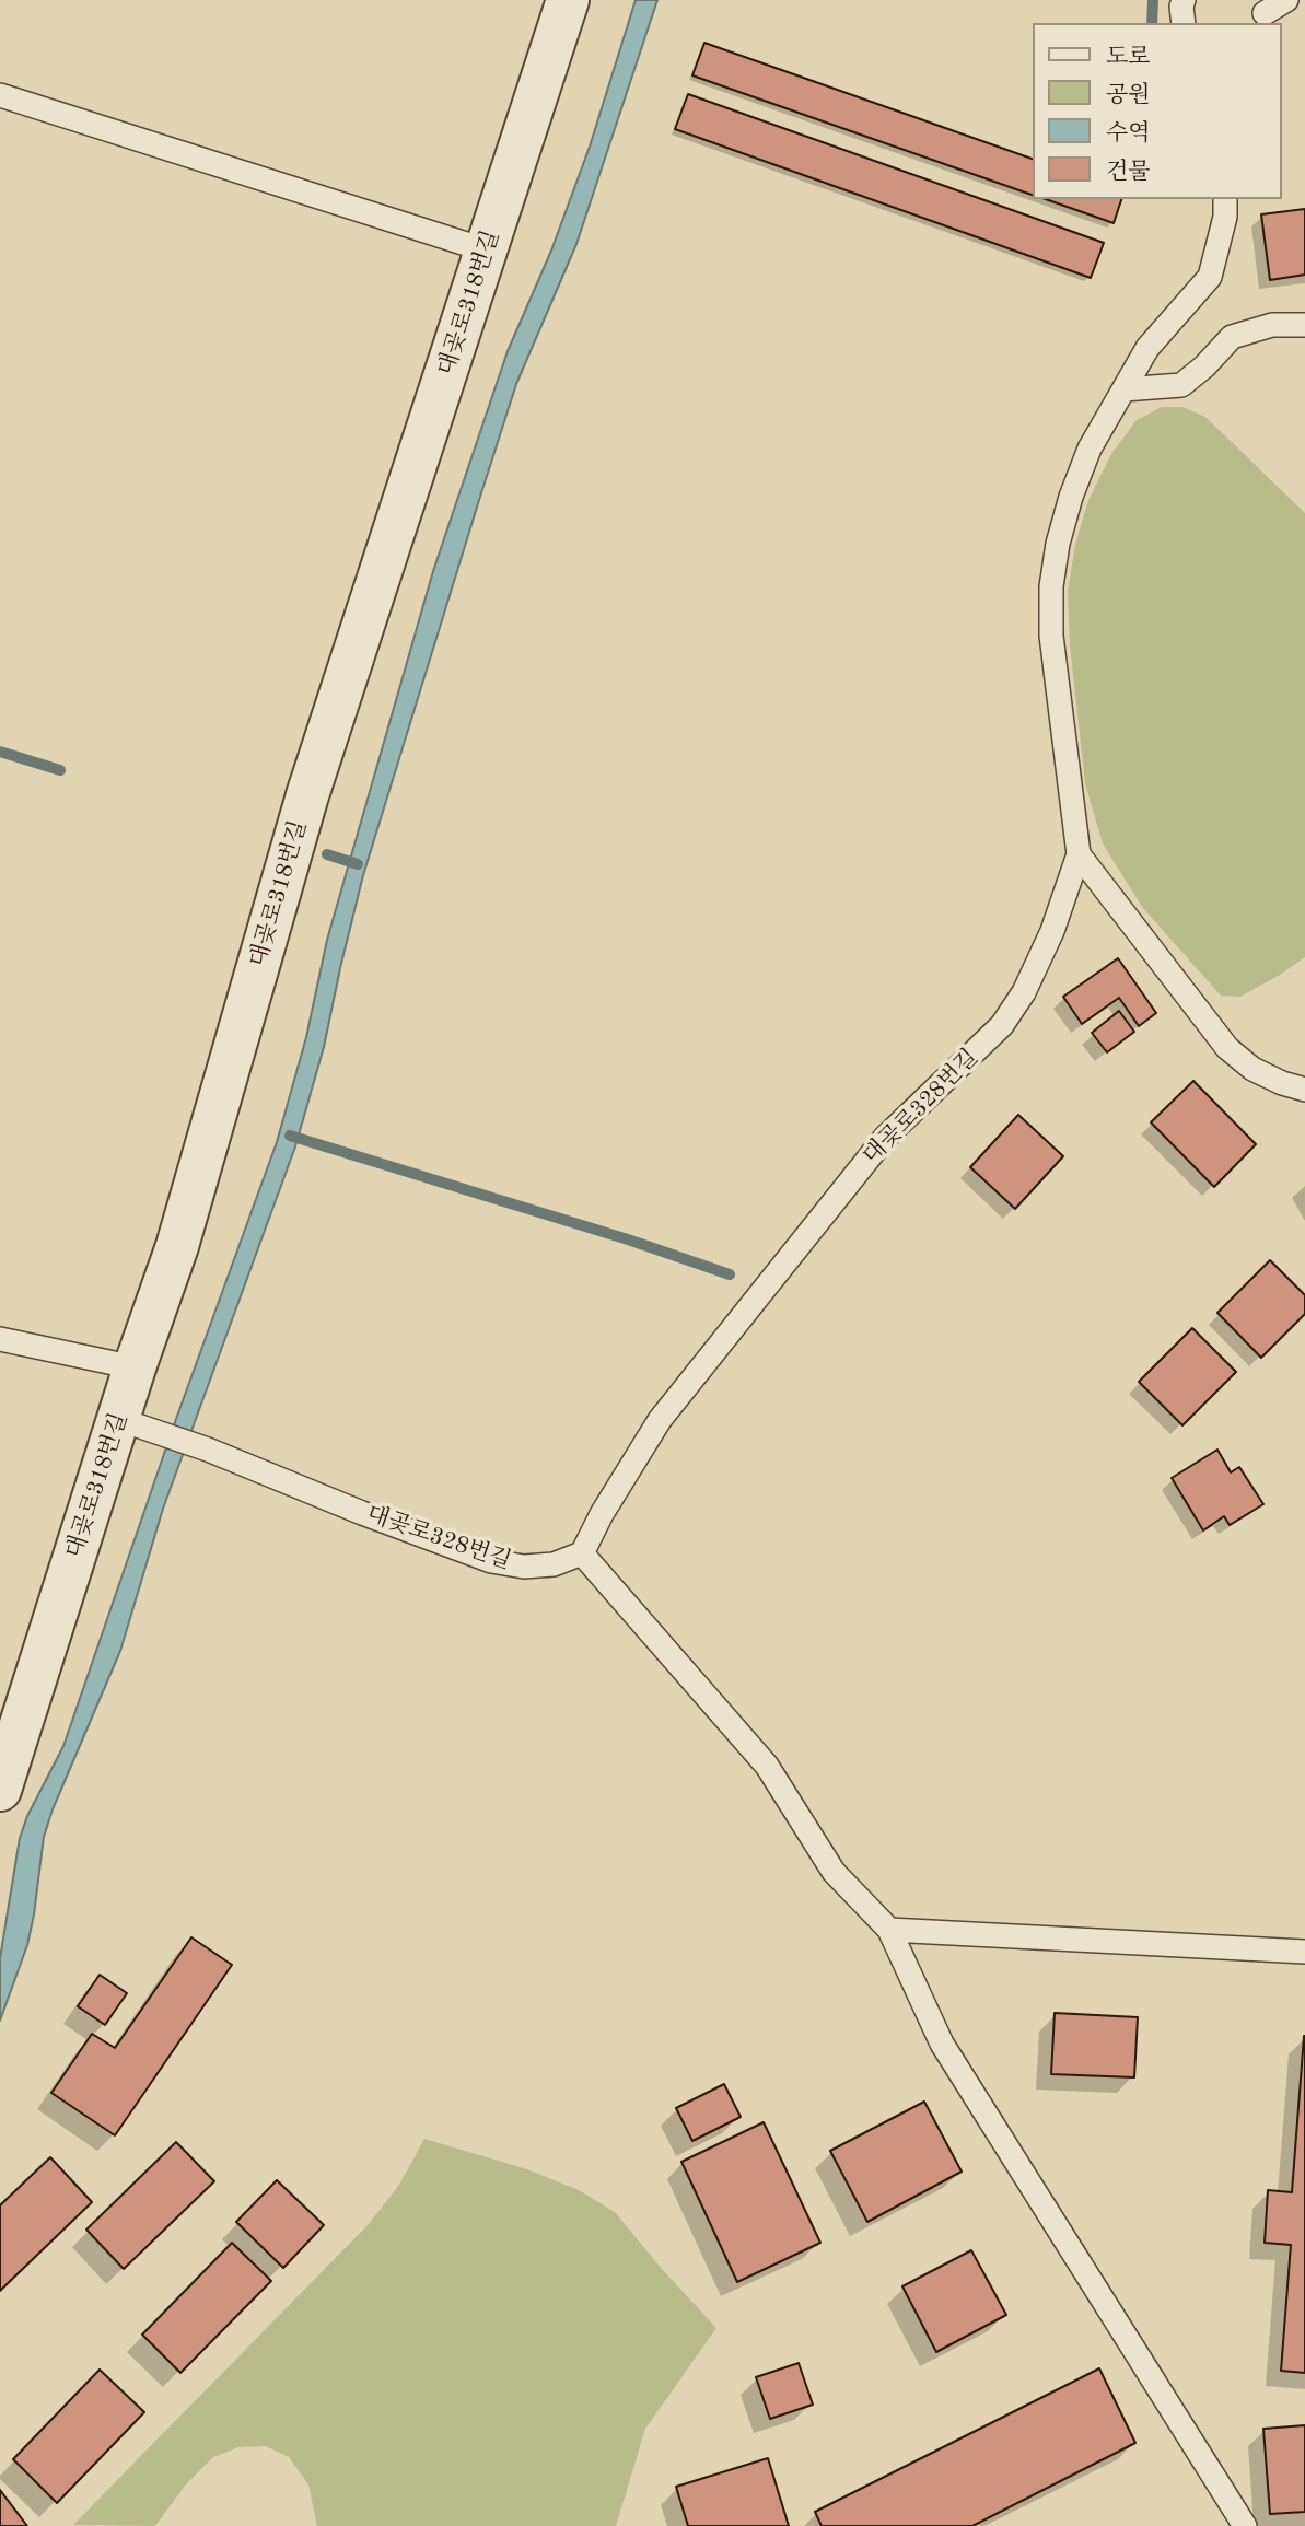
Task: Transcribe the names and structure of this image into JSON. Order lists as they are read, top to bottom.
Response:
{
  "streets": {
    "street": ["대곶로318번길"],
    "lane": ["대곶로328번길"]
  },
  "crossings": [
    ["대곶로318번길", "대곶로328번길"]
  ],
  "legend": [
    "도로",
    "공원",
    "수역",
    "건물"
  ]
}
